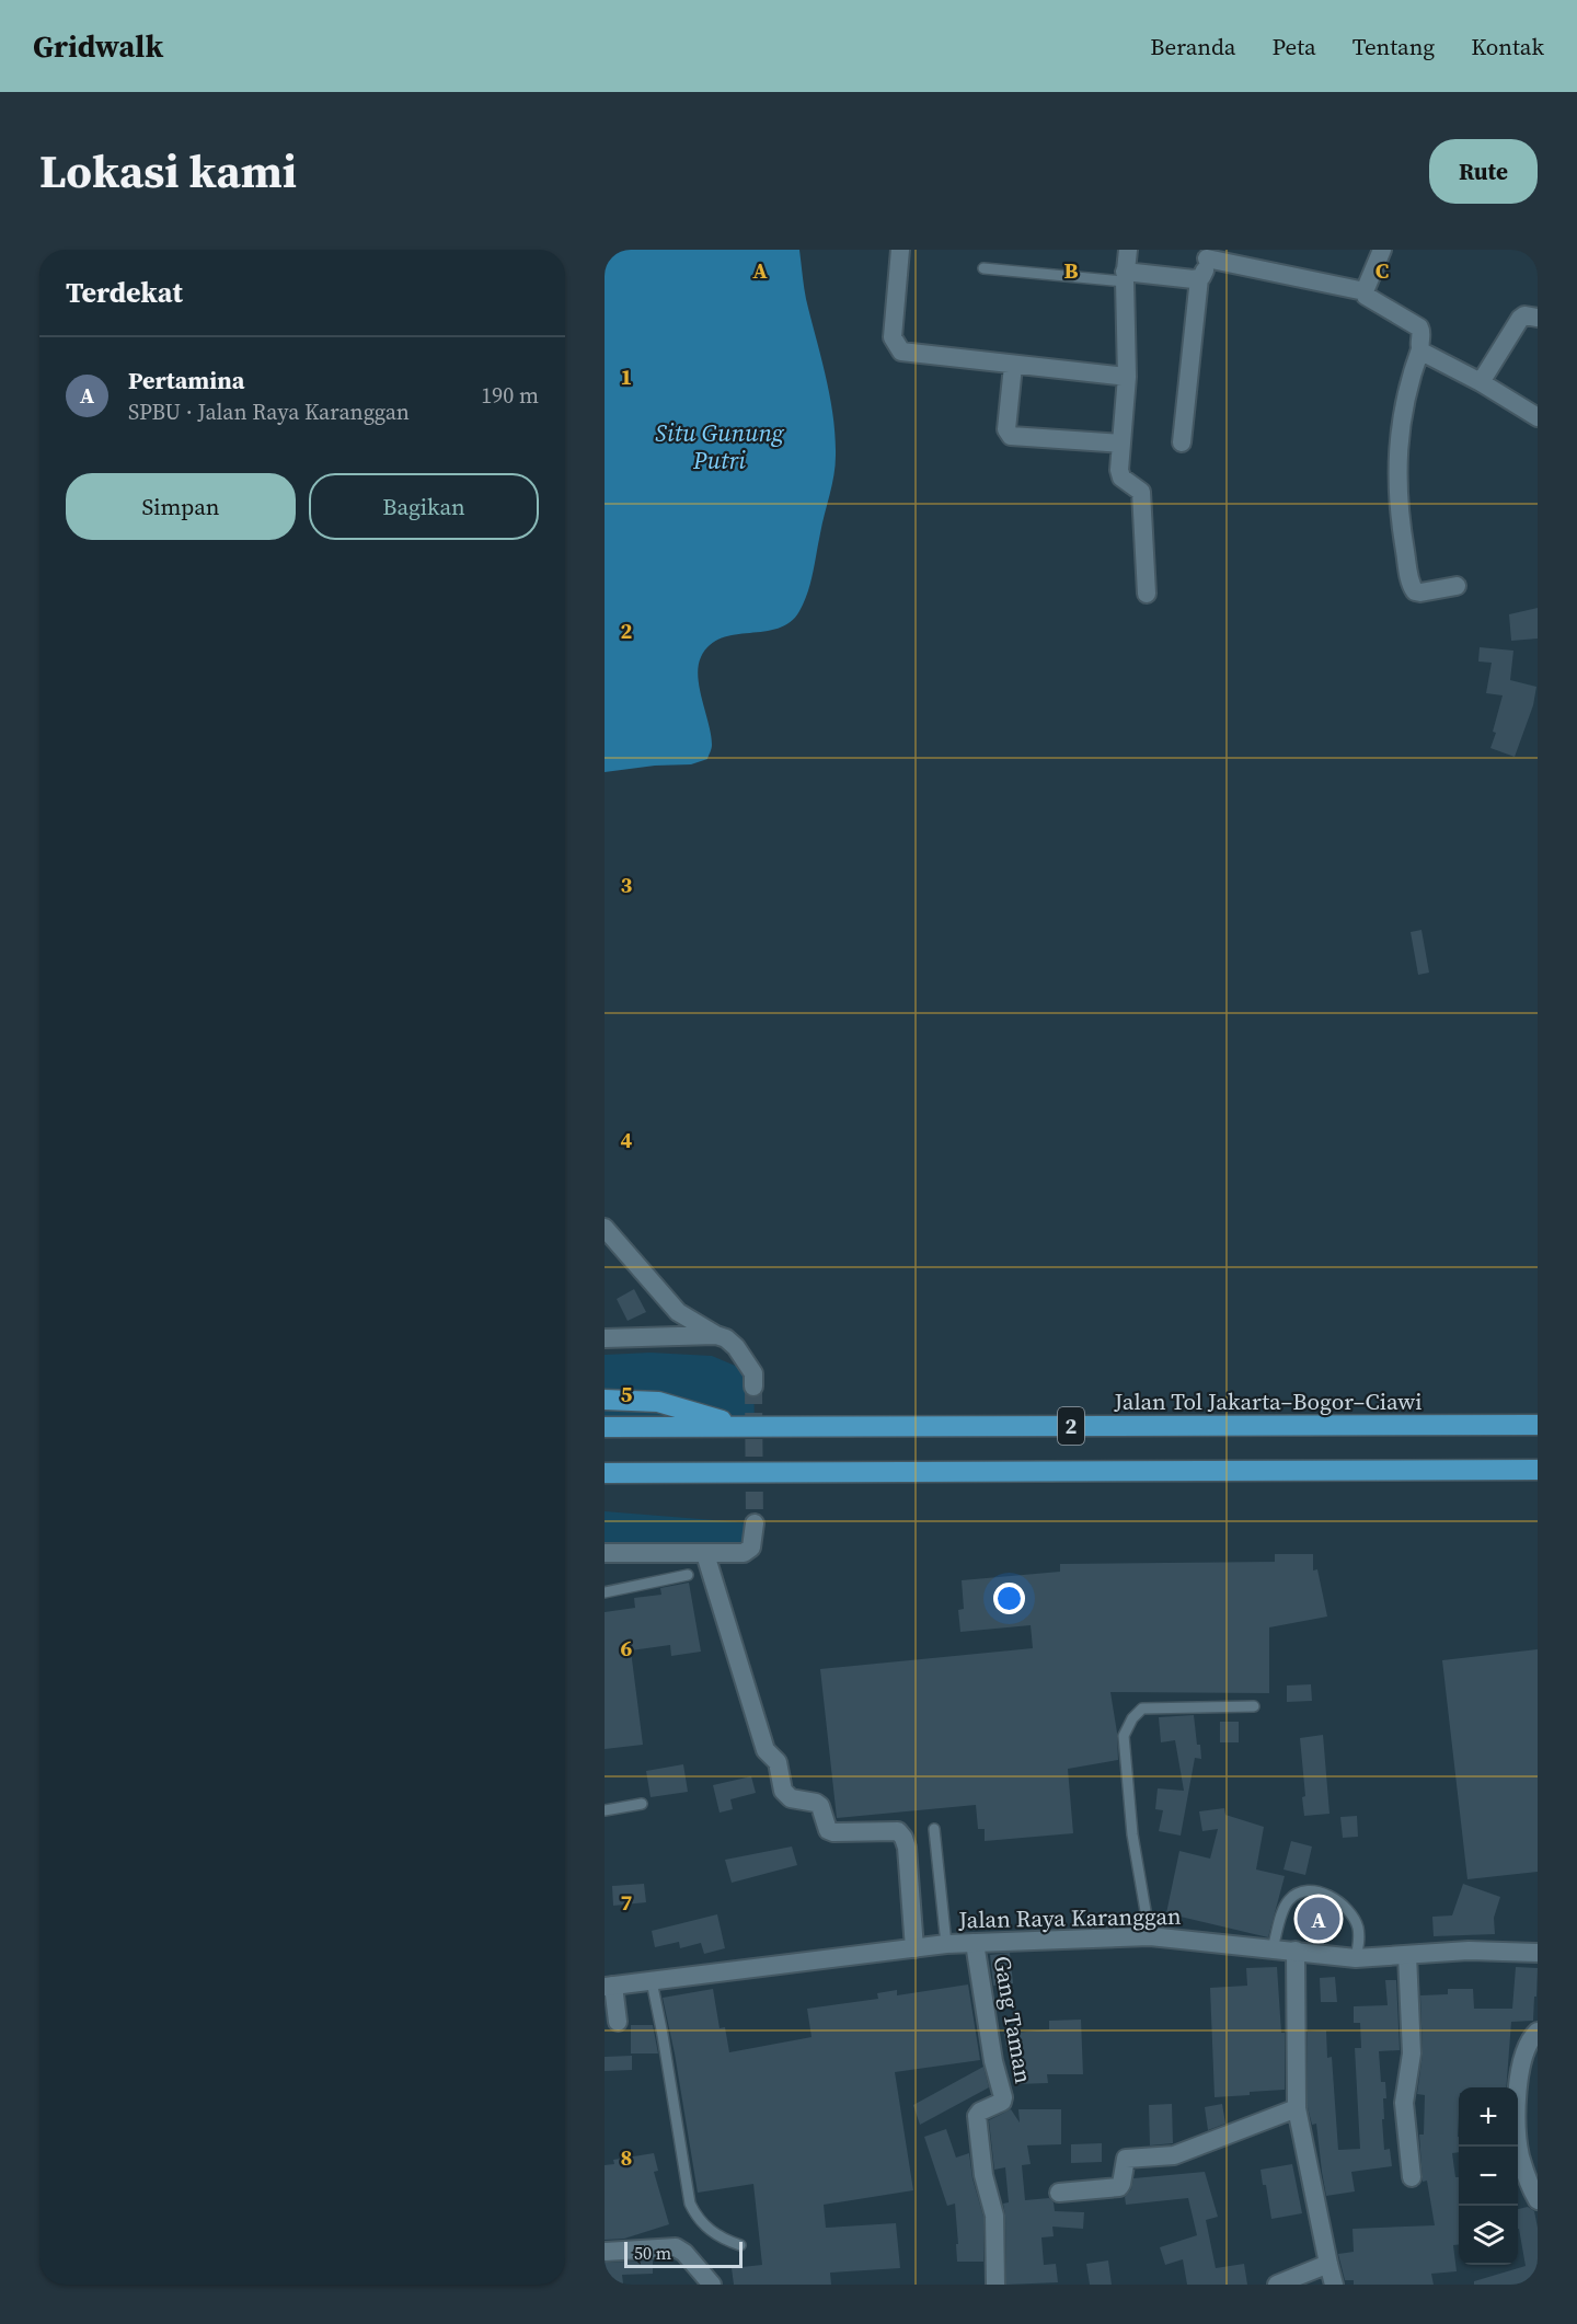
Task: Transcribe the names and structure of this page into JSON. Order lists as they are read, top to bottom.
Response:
{
  "streets": {
    "highway": ["Jalan Tol Jakarta–Bogor–Ciawi", "2"],
    "street": ["Jalan Raya Karanggan", "Gang Taman"]
  },
  "crossings": [
    ["Jalan Raya Karanggan", "Gang Taman"]
  ],
  "water": ["Situ Gunung Putri"],
  "scale_bar": "50 m",
  "page": {
    "header": "Gridwalk",
    "nav": [
      "Beranda",
      "Peta",
      "Tentang",
      "Kontak"
    ],
    "title": "Lokasi kami",
    "buttons": [
      "Rute",
      ["Simpan", "Bagikan"]
    ],
    "heading": "Terdekat",
    "list": [
      {
        "mark": "A",
        "name": "Pertamina",
        "note": "SPBU · Jalan Raya Karanggan",
        "value": "190 m"
      }
    ],
    "pins": "A",
    "map_buttons": ["+", "−"],
    "scale": "50 m"
  },
  "grid": {
    "columns": ["A", "B", "C"],
    "rows": [
      "1",
      "2",
      "3",
      "4",
      "5",
      "6",
      "7",
      "8"
    ]
  }
}
